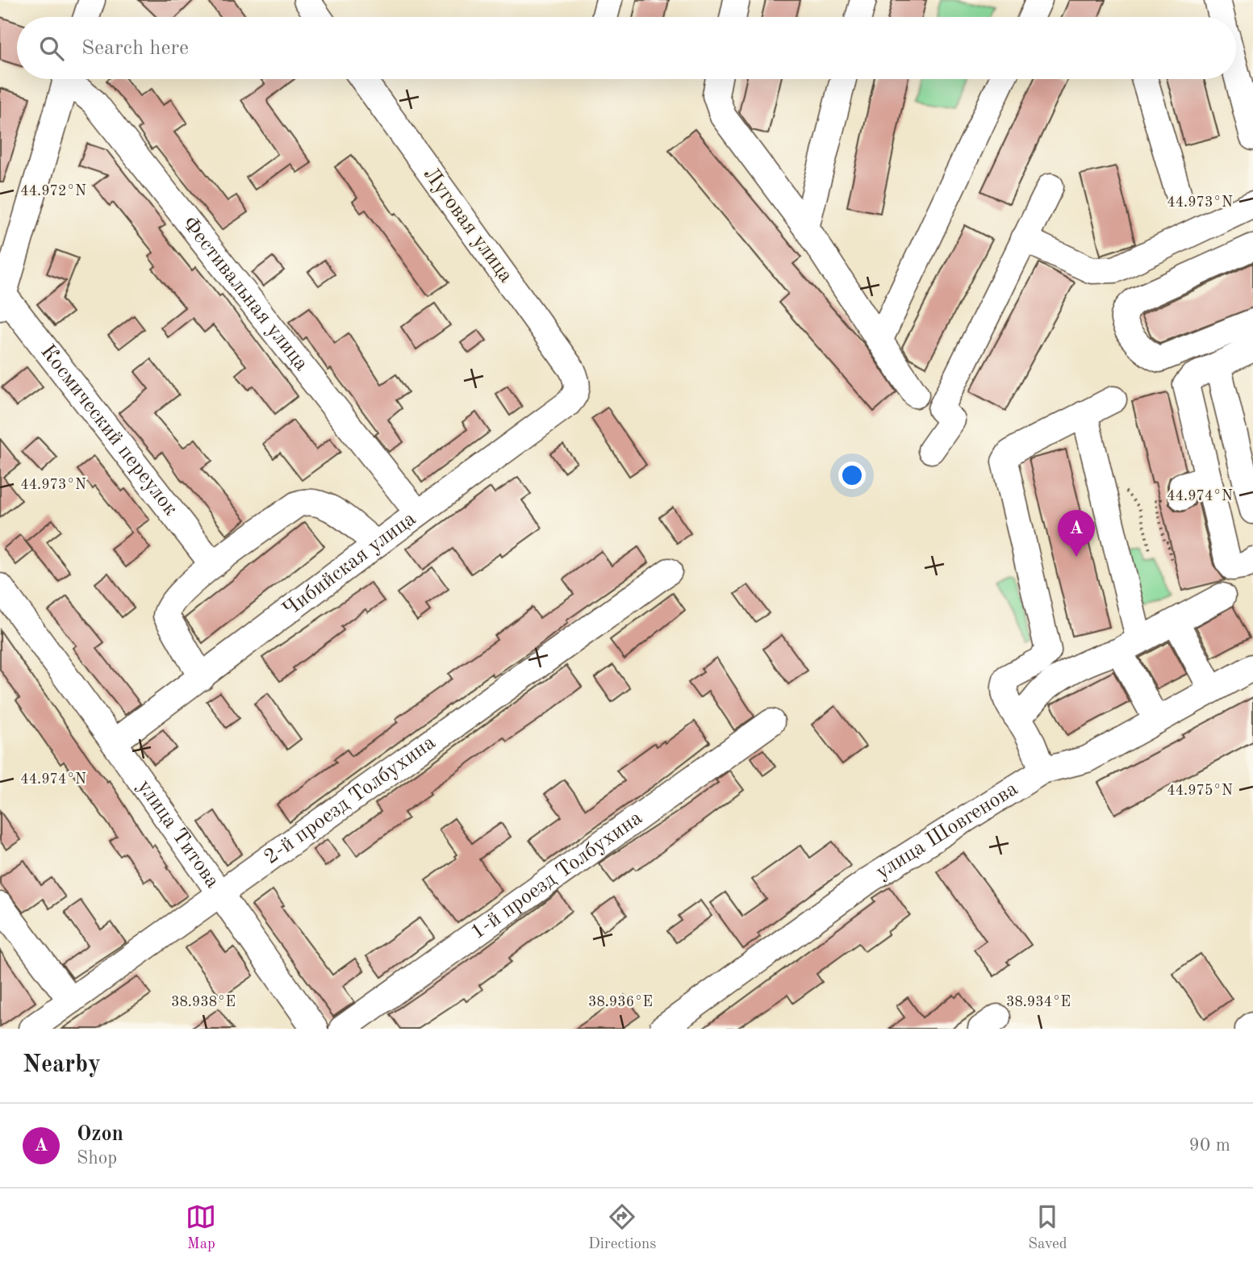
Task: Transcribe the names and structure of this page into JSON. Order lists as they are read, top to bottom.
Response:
{
  "streets": {
    "street": [
      "Луговая улица",
      "Фестивальная улица",
      "Космический переулок",
      "Чибийская улица",
      "2-й проезд Толбухина",
      "улица Шовгенова",
      "улица Титова",
      "1-й проезд Толбухина"
    ]
  },
  "crossings": [
    ["Луговая улица", "Чибийская улица"],
    ["Фестивальная улица", "Чибийская улица"],
    ["Чибийская улица", "улица Титова"],
    ["2-й проезд Толбухина", "улица Титова"]
  ],
  "page": {
    "search": "Search here",
    "pins": "A",
    "heading": "Nearby",
    "list": [
      {
        "mark": "A",
        "name": "Ozon",
        "note": "Shop",
        "value": "90 m"
      }
    ],
    "nav": ["Map", "Directions", "Saved"]
  },
  "coordinates": [
    "44.972°N",
    "44.973°N",
    "44.974°N",
    "44.975°N",
    "38.938°E",
    "38.936°E",
    "38.934°E"
  ]
}
